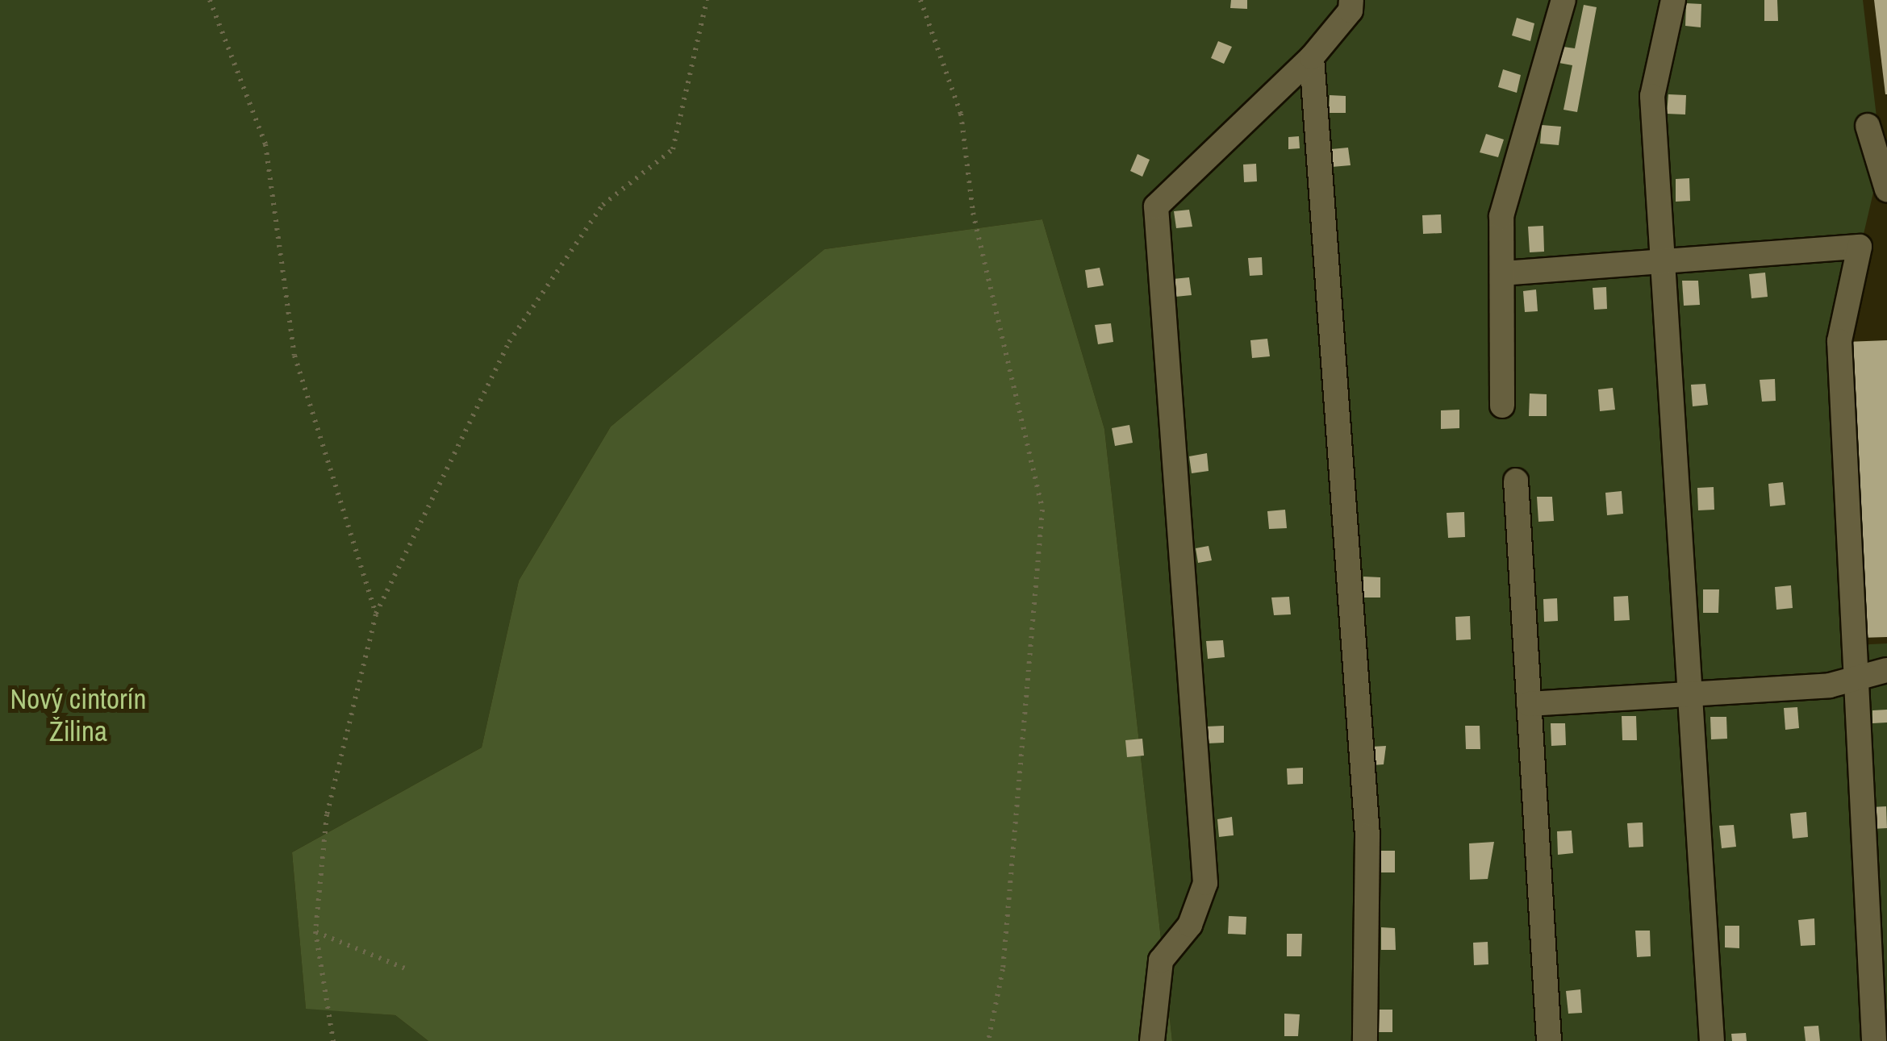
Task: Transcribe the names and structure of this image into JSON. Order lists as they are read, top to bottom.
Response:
{
  "parks": ["Nový cintorín Žilina"]
}
